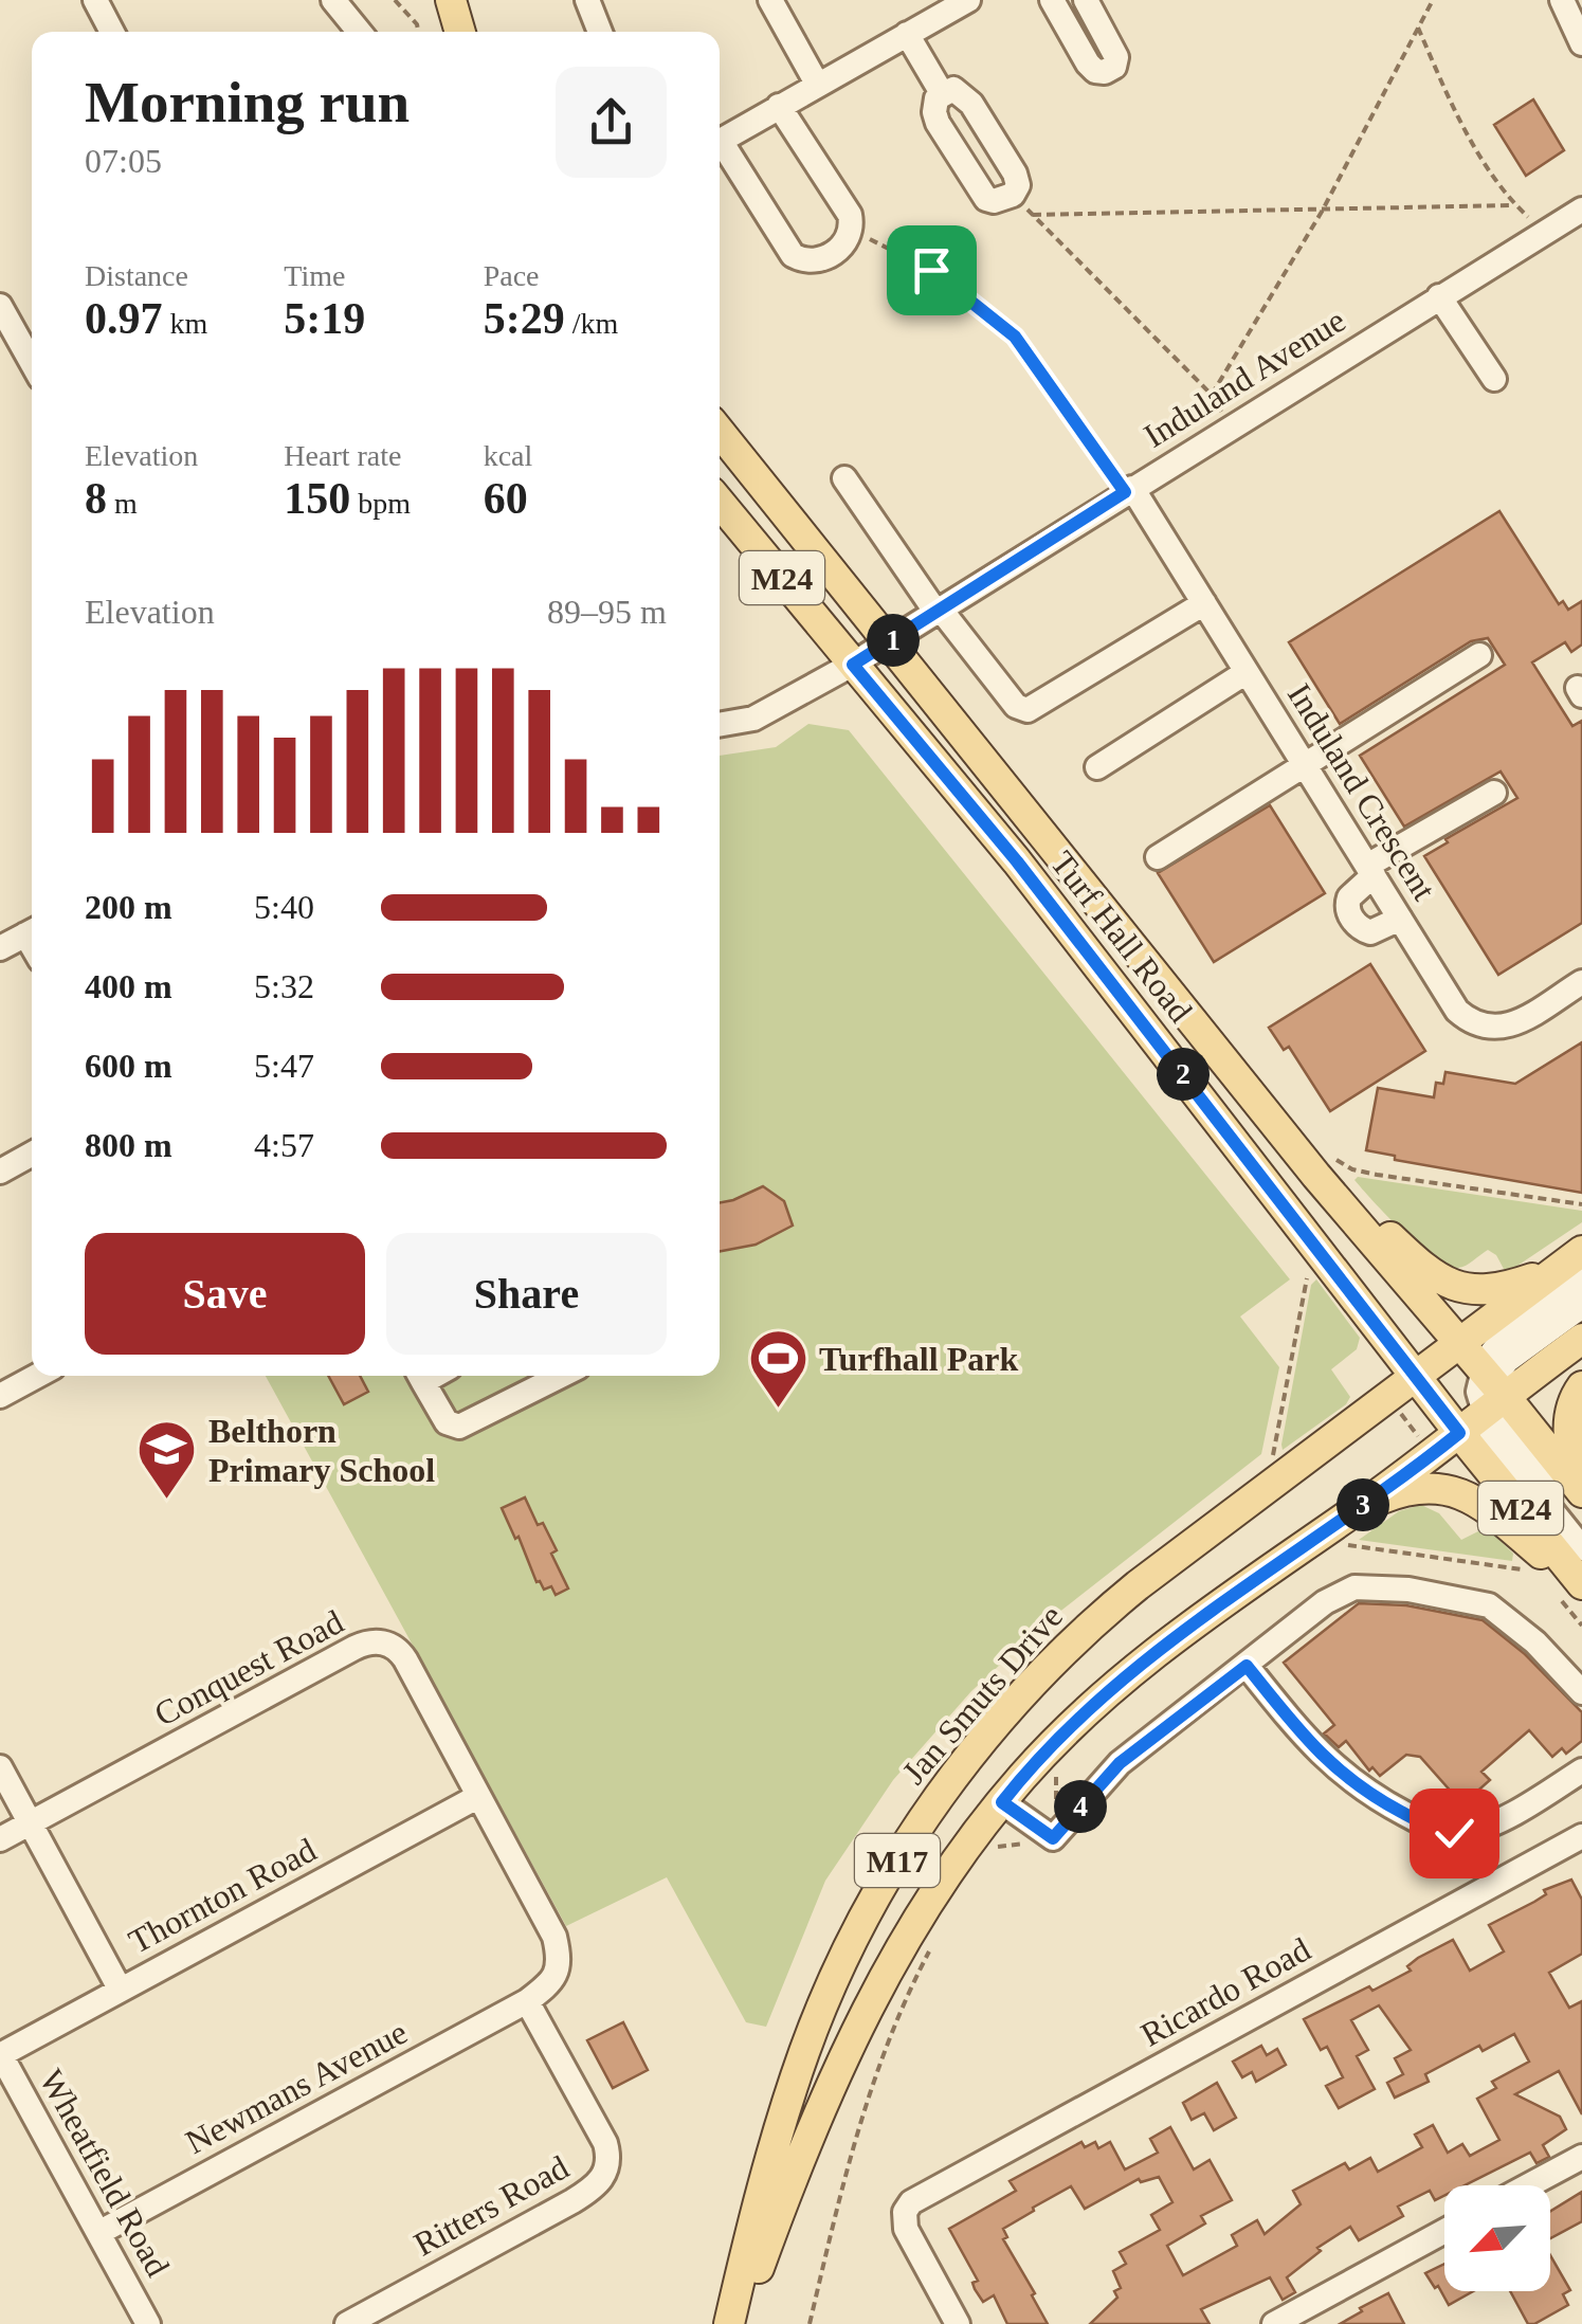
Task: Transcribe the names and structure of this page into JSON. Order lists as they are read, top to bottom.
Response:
{
  "streets": {
    "main road": [
      "M24",
      "Turf Hall Road",
      "Jan Smuts Drive",
      "M17"
    ],
    "street": [
      "Induland Avenue",
      "Induland Crescent",
      "Conquest Road",
      "Thornton Road",
      "Ricardo Road",
      "Newmans Avenue",
      "Wheatfield Road",
      "Ritters Road"
    ]
  },
  "crossings": [
    ["Induland Avenue", "Induland Crescent"],
    ["Induland Avenue", "Turf Hall Road"],
    ["Turf Hall Road", "Jan Smuts Drive"],
    ["Turf Hall Road", "M17"],
    ["Conquest Road", "Thornton Road"],
    ["Conquest Road", "Newmans Avenue"],
    ["Conquest Road", "Ritters Road"],
    ["Thornton Road", "Wheatfield Road"],
    ["Newmans Avenue", "Wheatfield Road"],
    ["Newmans Avenue", "Ritters Road"]
  ],
  "places": {
    "sports": ["Turfhall Park"],
    "school or university": ["Belthorn Primary School"]
  },
  "north": "bottom left",
  "page": {
    "heading": ["Morning run", "07:05"],
    "stats": [
      ["Distance", "0.97 km"],
      ["Time", "5:19"],
      ["Pace", "5:29 /km"],
      ["Elevation", "8 m"],
      ["Heart rate", "150 bpm"],
      ["kcal", "60"]
    ],
    "chart": ["Elevation", "89–95 m"],
    "pins": [
      "1",
      "2",
      "3",
      "4"
    ],
    "list": [
      {
        "name": "200 m",
        "note": "5:40"
      },
      {
        "name": "400 m",
        "note": "5:32"
      },
      {
        "name": "600 m",
        "note": "5:47"
      },
      {
        "name": "800 m",
        "note": "4:57"
      }
    ],
    "buttons": ["Save", "Share"]
  }
}
